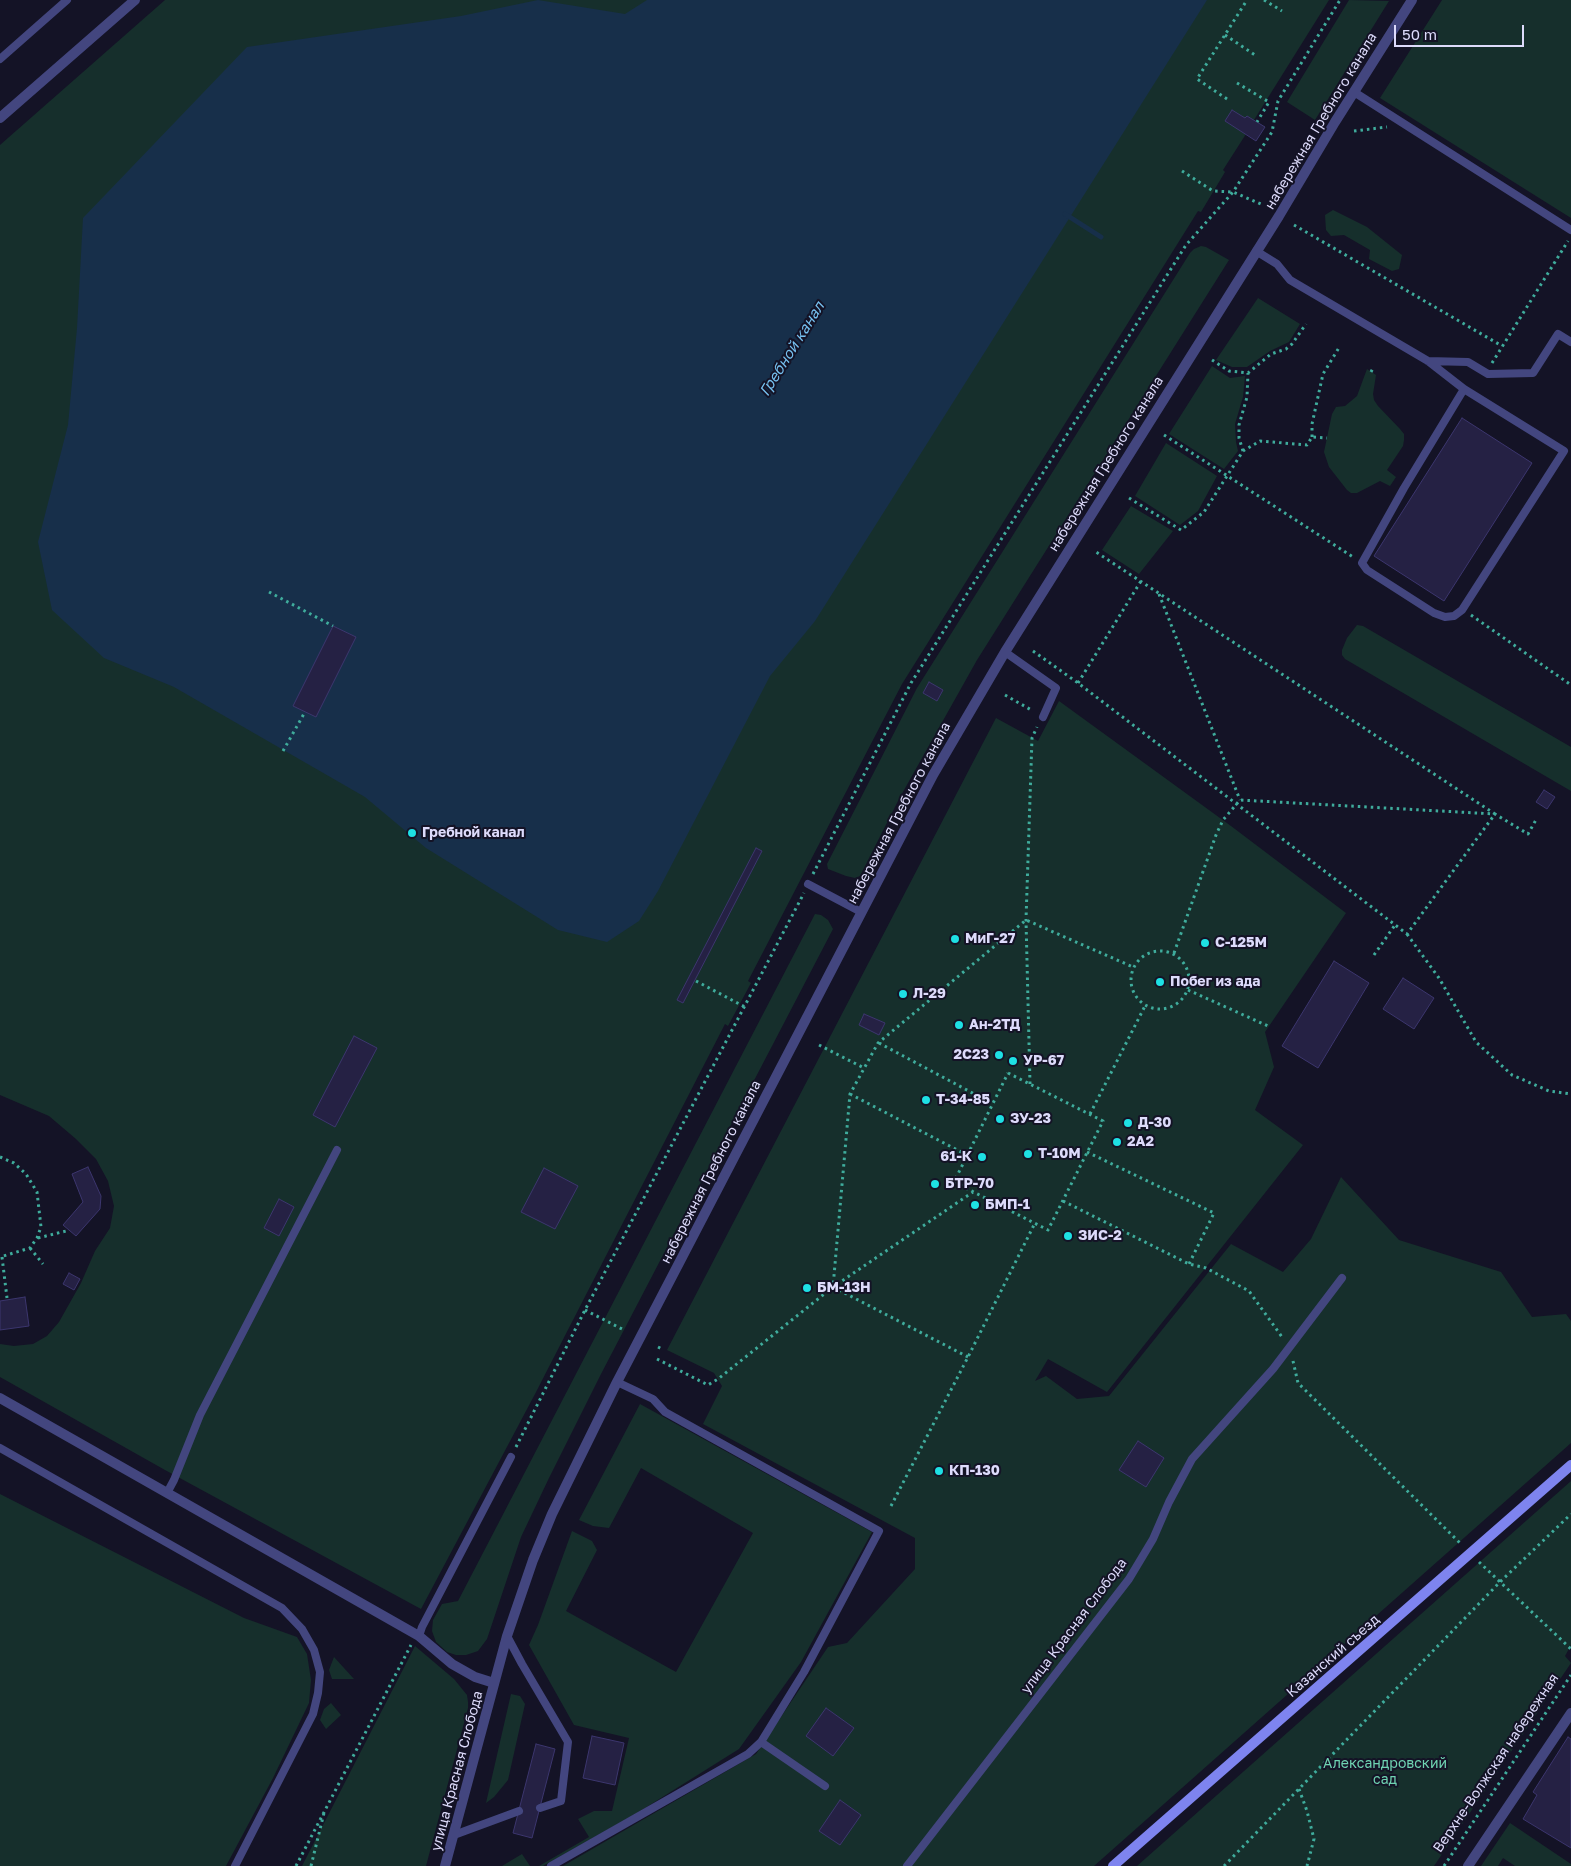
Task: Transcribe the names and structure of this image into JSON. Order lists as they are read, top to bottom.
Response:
{
  "streets": {
    "main road": ["Казанский съезд"],
    "street": ["набережная Гребного канала", "улица Красная Слобода"],
    "path": ["Верхне-Волжская набережная"]
  },
  "crossings": [
    ["набережная Гребного канала", "улица Красная Слобода"]
  ],
  "water": ["Гребной канал"],
  "parks": ["Александровский сад"],
  "places": [
    "Гребной канал",
    "МиГ-27",
    "С-125М",
    "Побег из ада",
    "Л-29",
    "Ан-2ТД",
    "2С23",
    "УР-67",
    "T-34-85",
    "ЗУ-23",
    "Д-30",
    "2А2",
    "Т-10М",
    "61-К",
    "БТР-70",
    "БМП-1",
    "ЗИС-2",
    "БМ-13Н",
    "КП-130"
  ],
  "scale_bar": "50 m"
}
